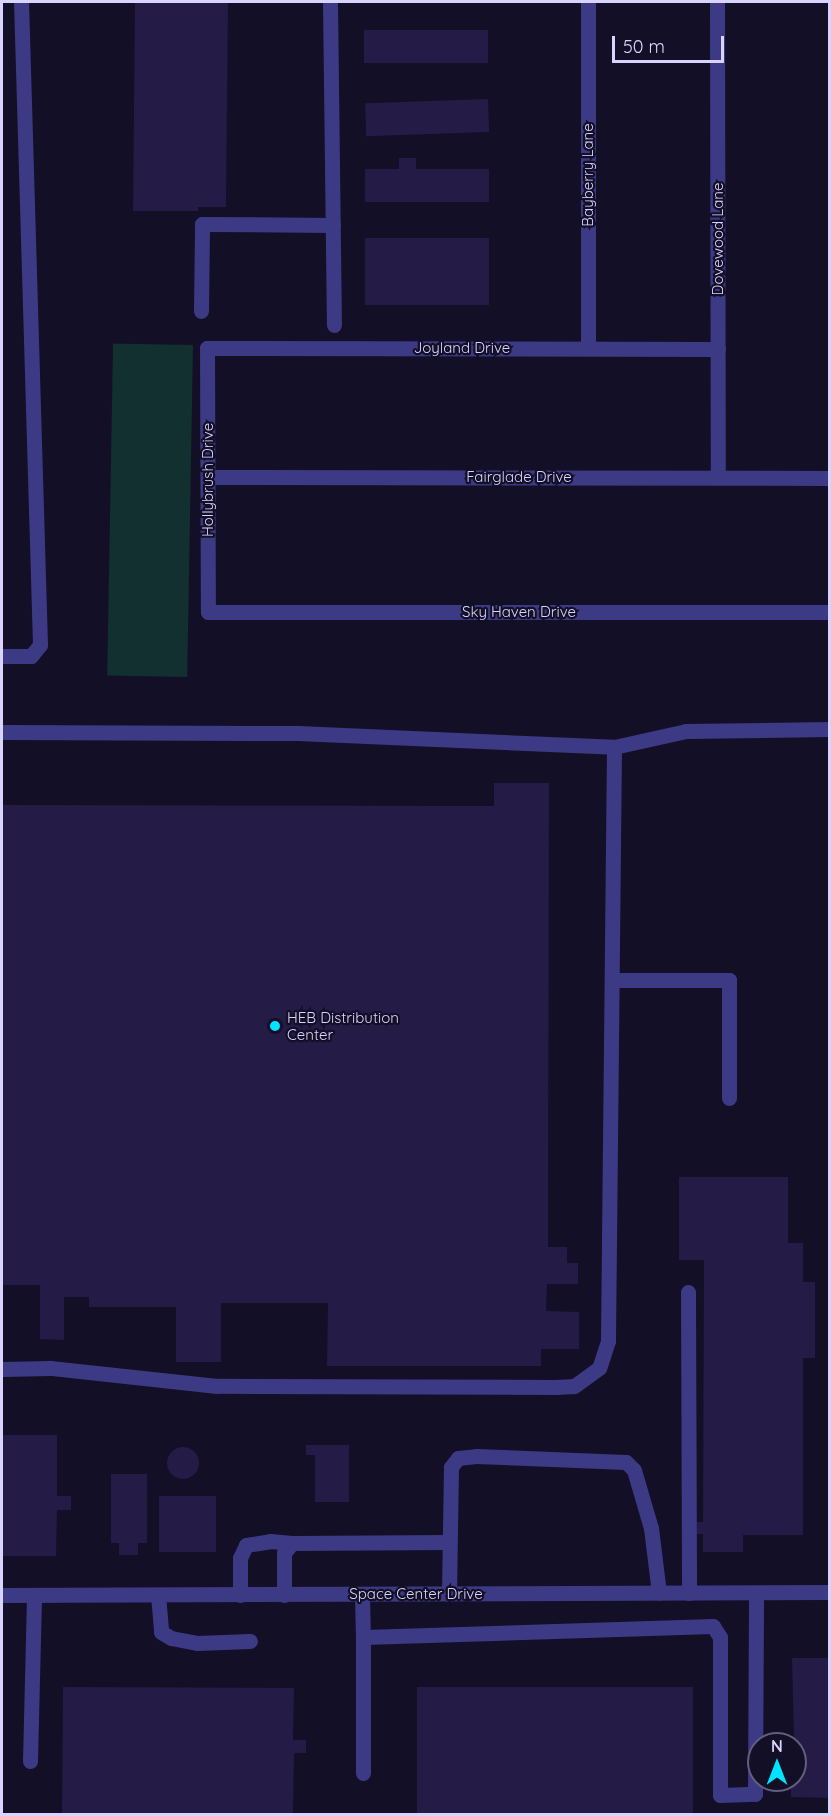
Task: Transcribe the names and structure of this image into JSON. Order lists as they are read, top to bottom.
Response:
{
  "streets": {
    "street": [
      "Bayberry Lane",
      "Dovewood Lane",
      "Joyland Drive",
      "Fairglade Drive",
      "Hollybrush Drive",
      "Sky Haven Drive",
      "Space Center Drive"
    ]
  },
  "crossings": [
    ["Bayberry Lane", "Joyland Drive"],
    ["Dovewood Lane", "Joyland Drive"],
    ["Dovewood Lane", "Fairglade Drive"],
    ["Joyland Drive", "Hollybrush Drive"],
    ["Fairglade Drive", "Hollybrush Drive"],
    ["Hollybrush Drive", "Sky Haven Drive"]
  ],
  "places": ["HEB Distribution Center"],
  "scale_bar": "50 m",
  "north": "top"
}
